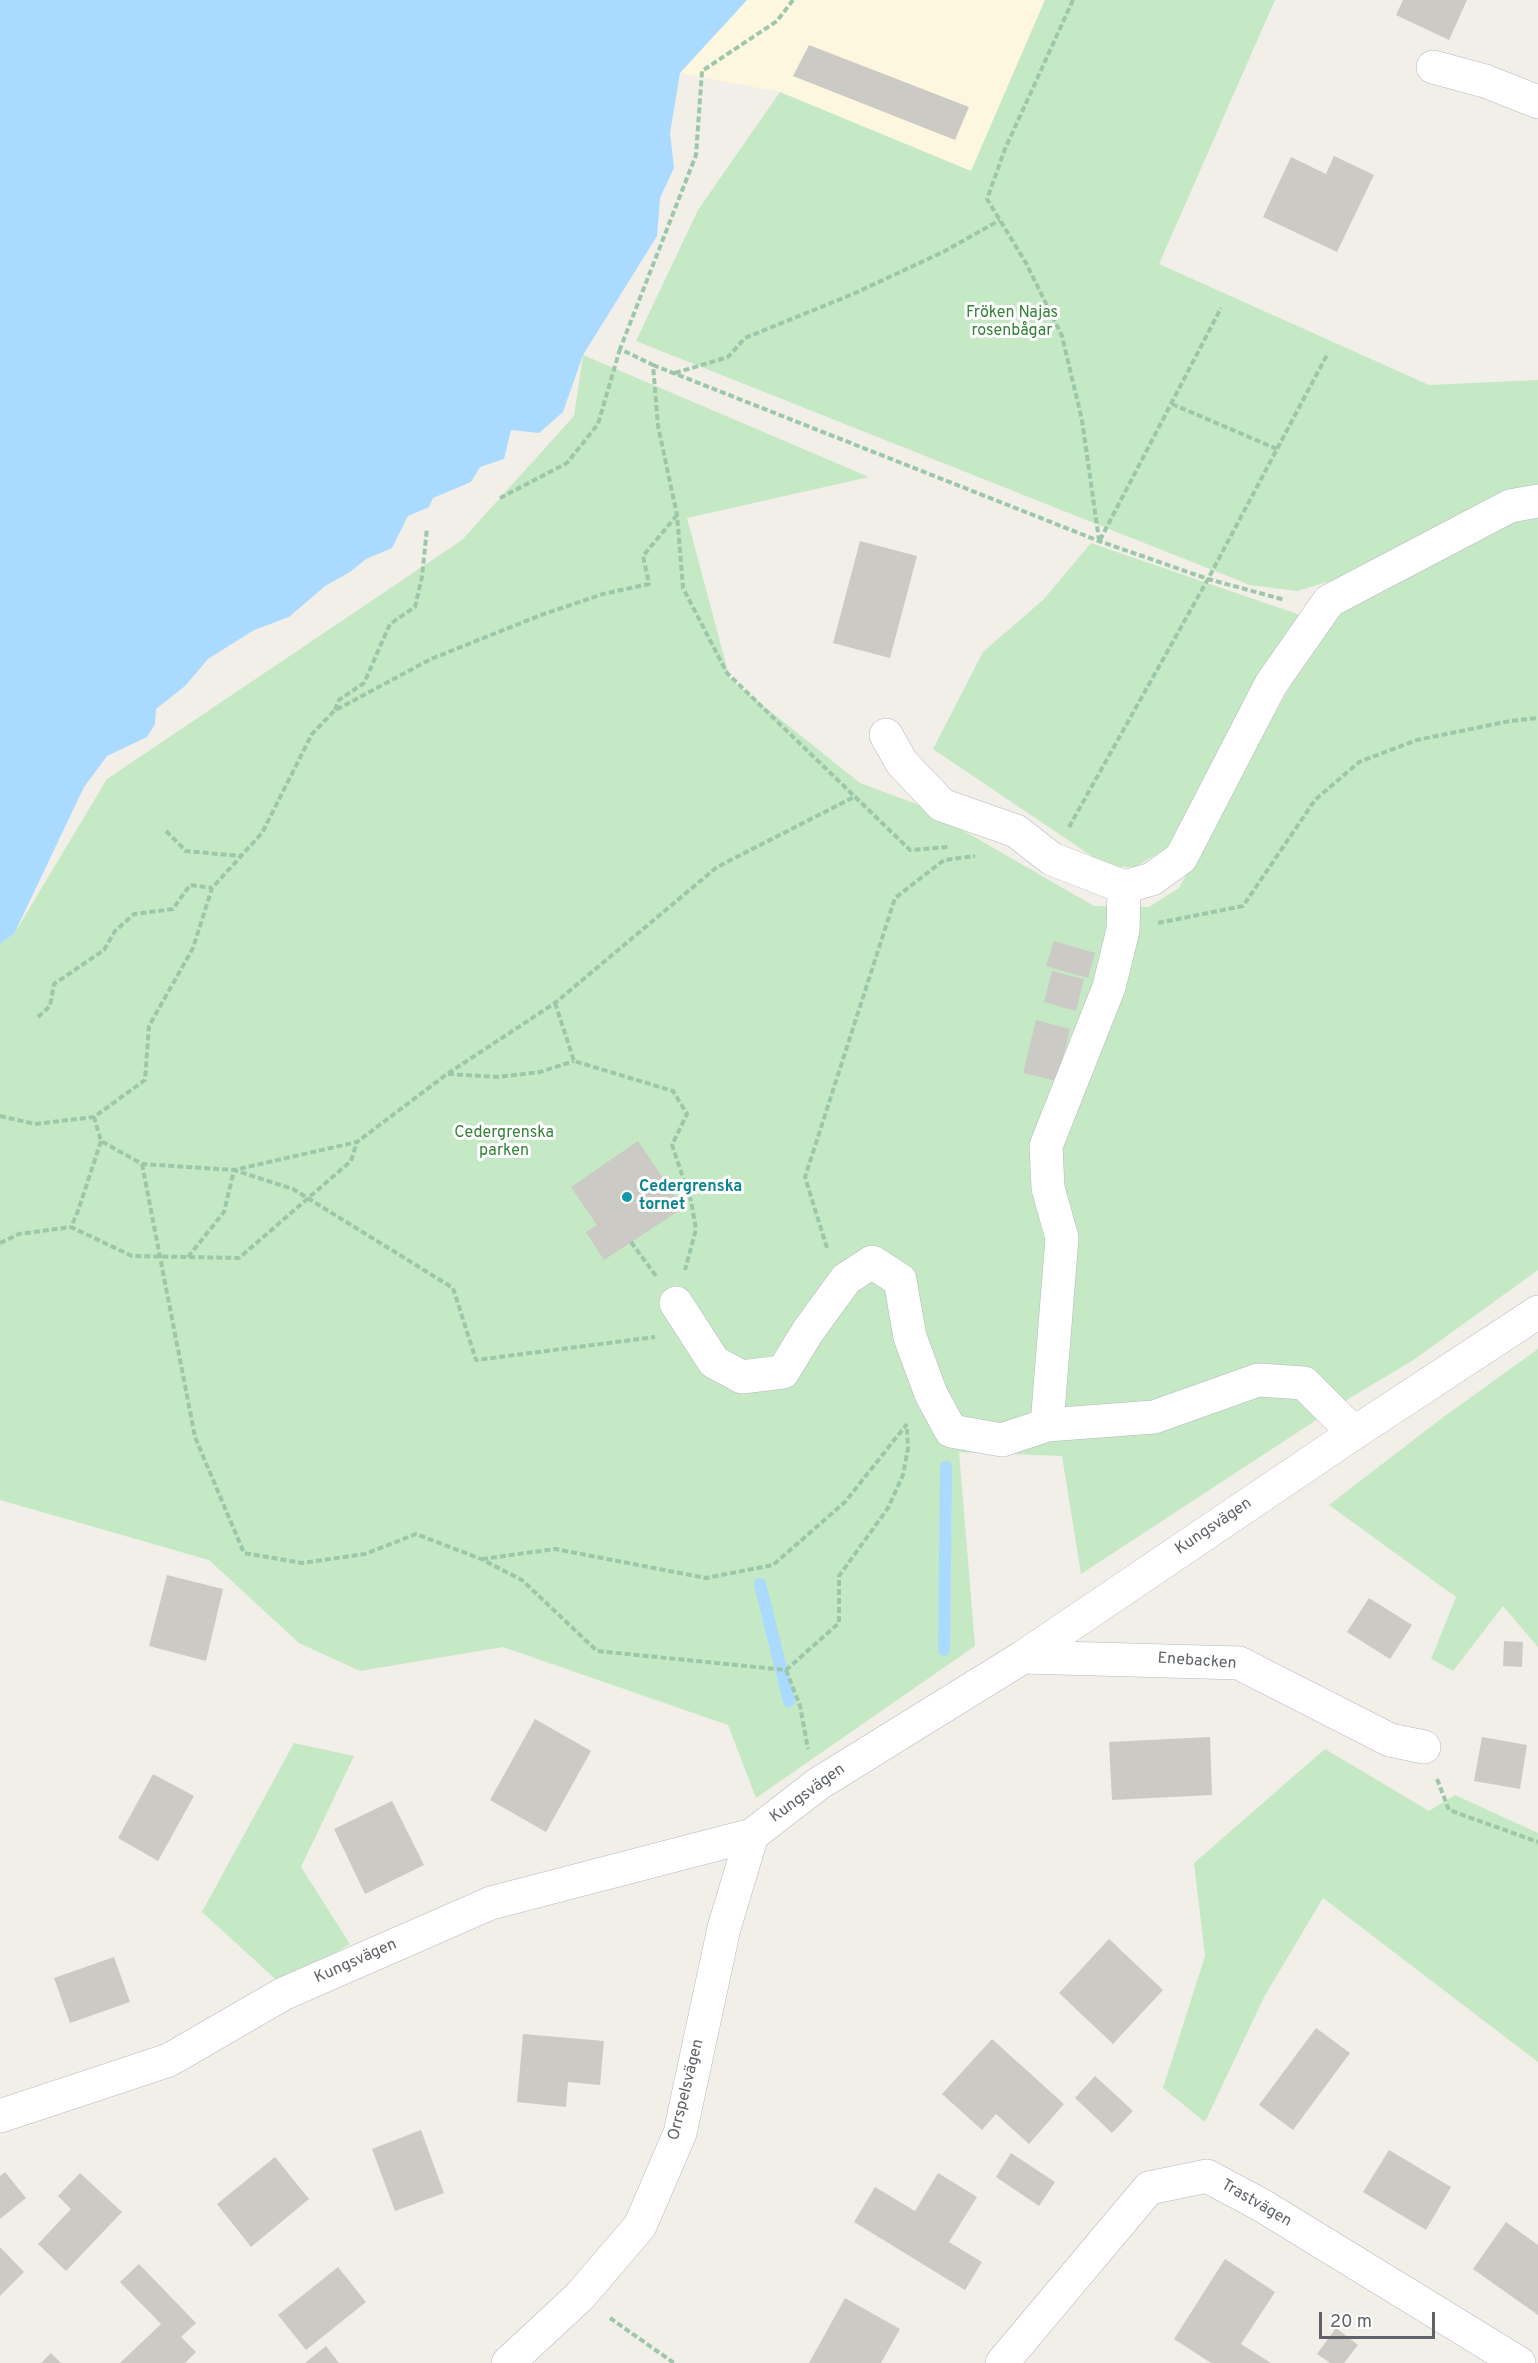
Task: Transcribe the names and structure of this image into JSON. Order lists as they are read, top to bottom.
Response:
{
  "streets": {
    "street": [
      "Kungsvägen",
      "Enebacken",
      "Orrspelsvägen",
      "Trastvägen"
    ]
  },
  "crossings": [
    ["Kungsvägen", "Enebacken"],
    ["Kungsvägen", "Orrspelsvägen"]
  ],
  "parks": ["Fröken Najas rosenbågar", "Cedergrenska parken"],
  "places": ["Cedergrenska tornet"],
  "scale_bar": "20 m"
}
